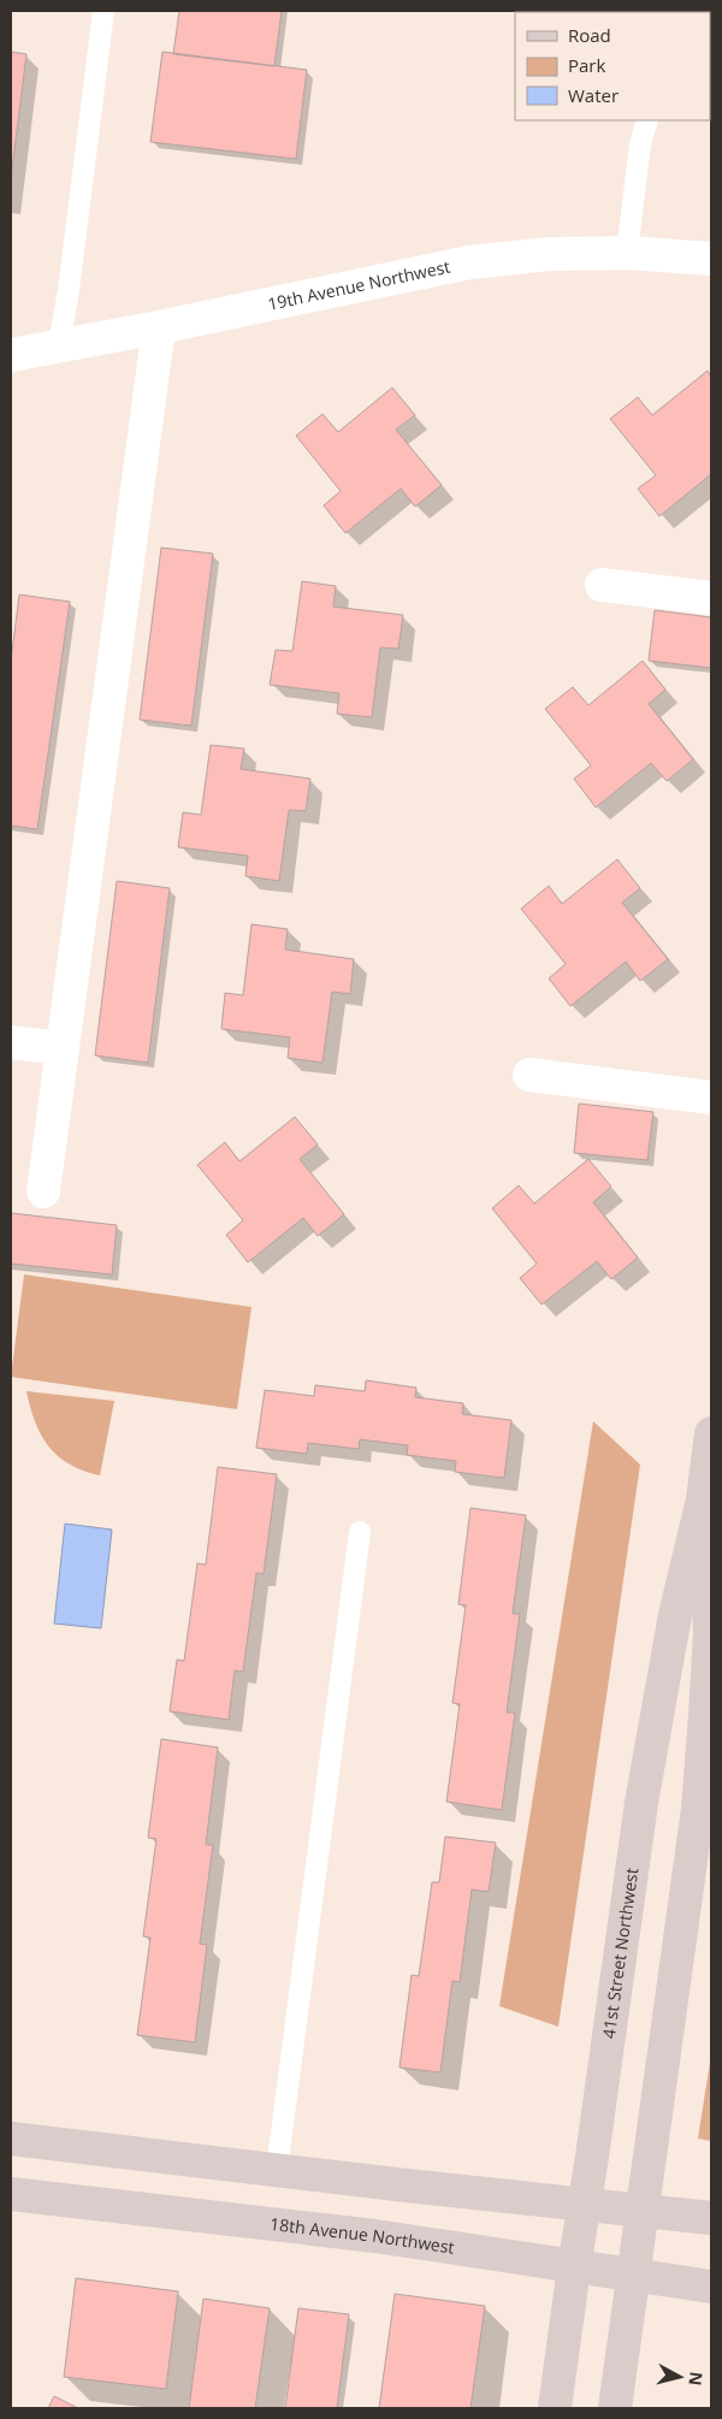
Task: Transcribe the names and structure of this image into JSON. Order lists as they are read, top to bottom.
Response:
{
  "streets": {
    "main road": ["41st Street Northwest", "18th Avenue Northwest"],
    "street": ["19th Avenue Northwest"]
  },
  "crossings": [
    ["41st Street Northwest", "18th Avenue Northwest"]
  ],
  "legend": ["Road", "Park", "Water"],
  "north": "right"
}
